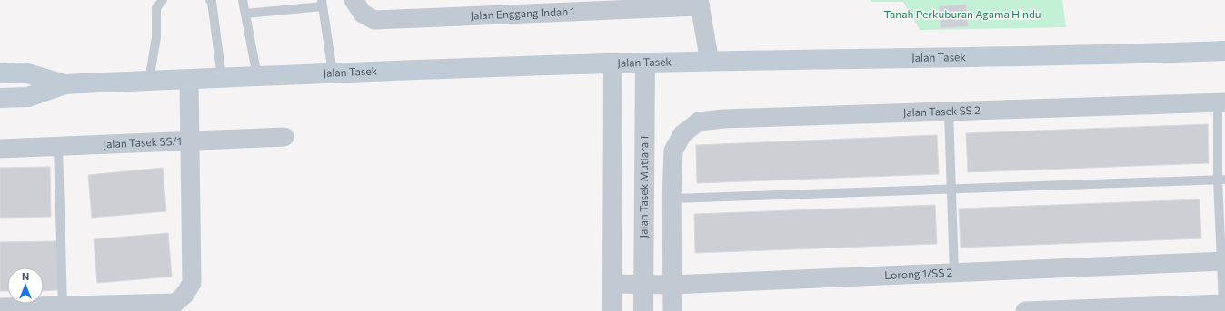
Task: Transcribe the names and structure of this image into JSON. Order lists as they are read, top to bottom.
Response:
{
  "streets": {
    "main road": ["Jalan Tasek"],
    "street": [
      "Jalan Enggang Indah 1",
      "Jalan Tasek SS 2",
      "Jalan Tasek SS/1",
      "Jalan Tasek Mutiara 1",
      "Lorong 1/SS 2"
    ]
  },
  "crossings": [
    ["Jalan Tasek", "Jalan Tasek Mutiara 1"],
    ["Jalan Tasek Mutiara 1", "Lorong 1/SS 2"]
  ],
  "parks": ["Tanah Perkuburan Agama Hindu"],
  "north": "top"
}
